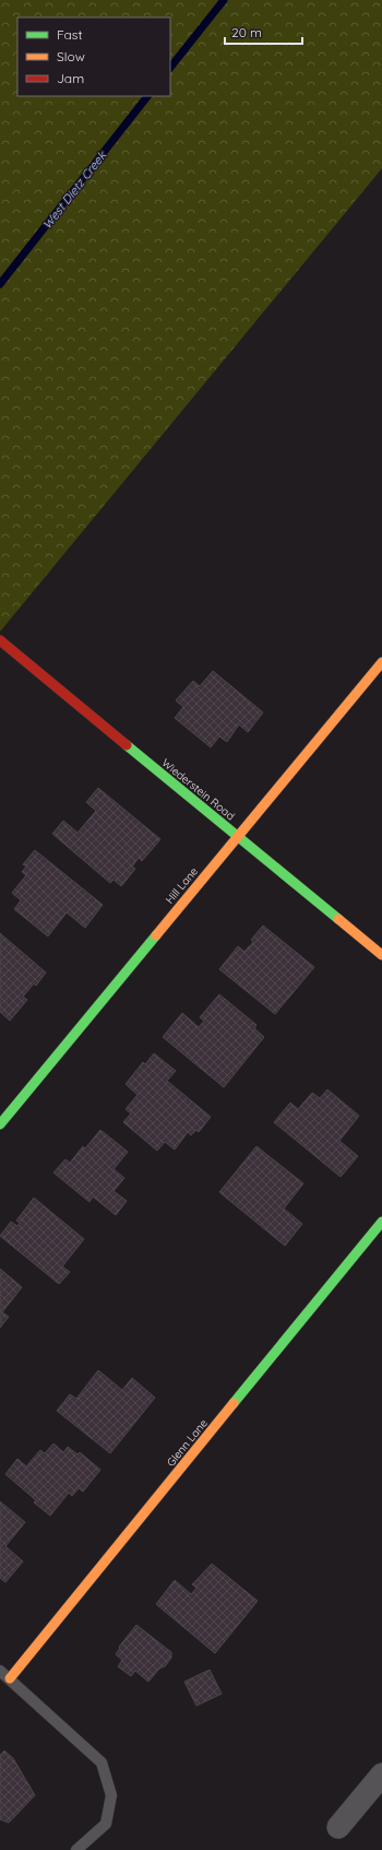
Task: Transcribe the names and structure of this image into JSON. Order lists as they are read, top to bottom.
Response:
{
  "streets": {
    "street": ["Wiederstein Road", "Hill Lane", "Glenn Lane"]
  },
  "crossings": [
    ["Wiederstein Road", "Hill Lane"]
  ],
  "water": ["West Dietz Creek"],
  "legend": ["Fast", "Slow", "Jam"],
  "scale_bar": "20 m"
}
